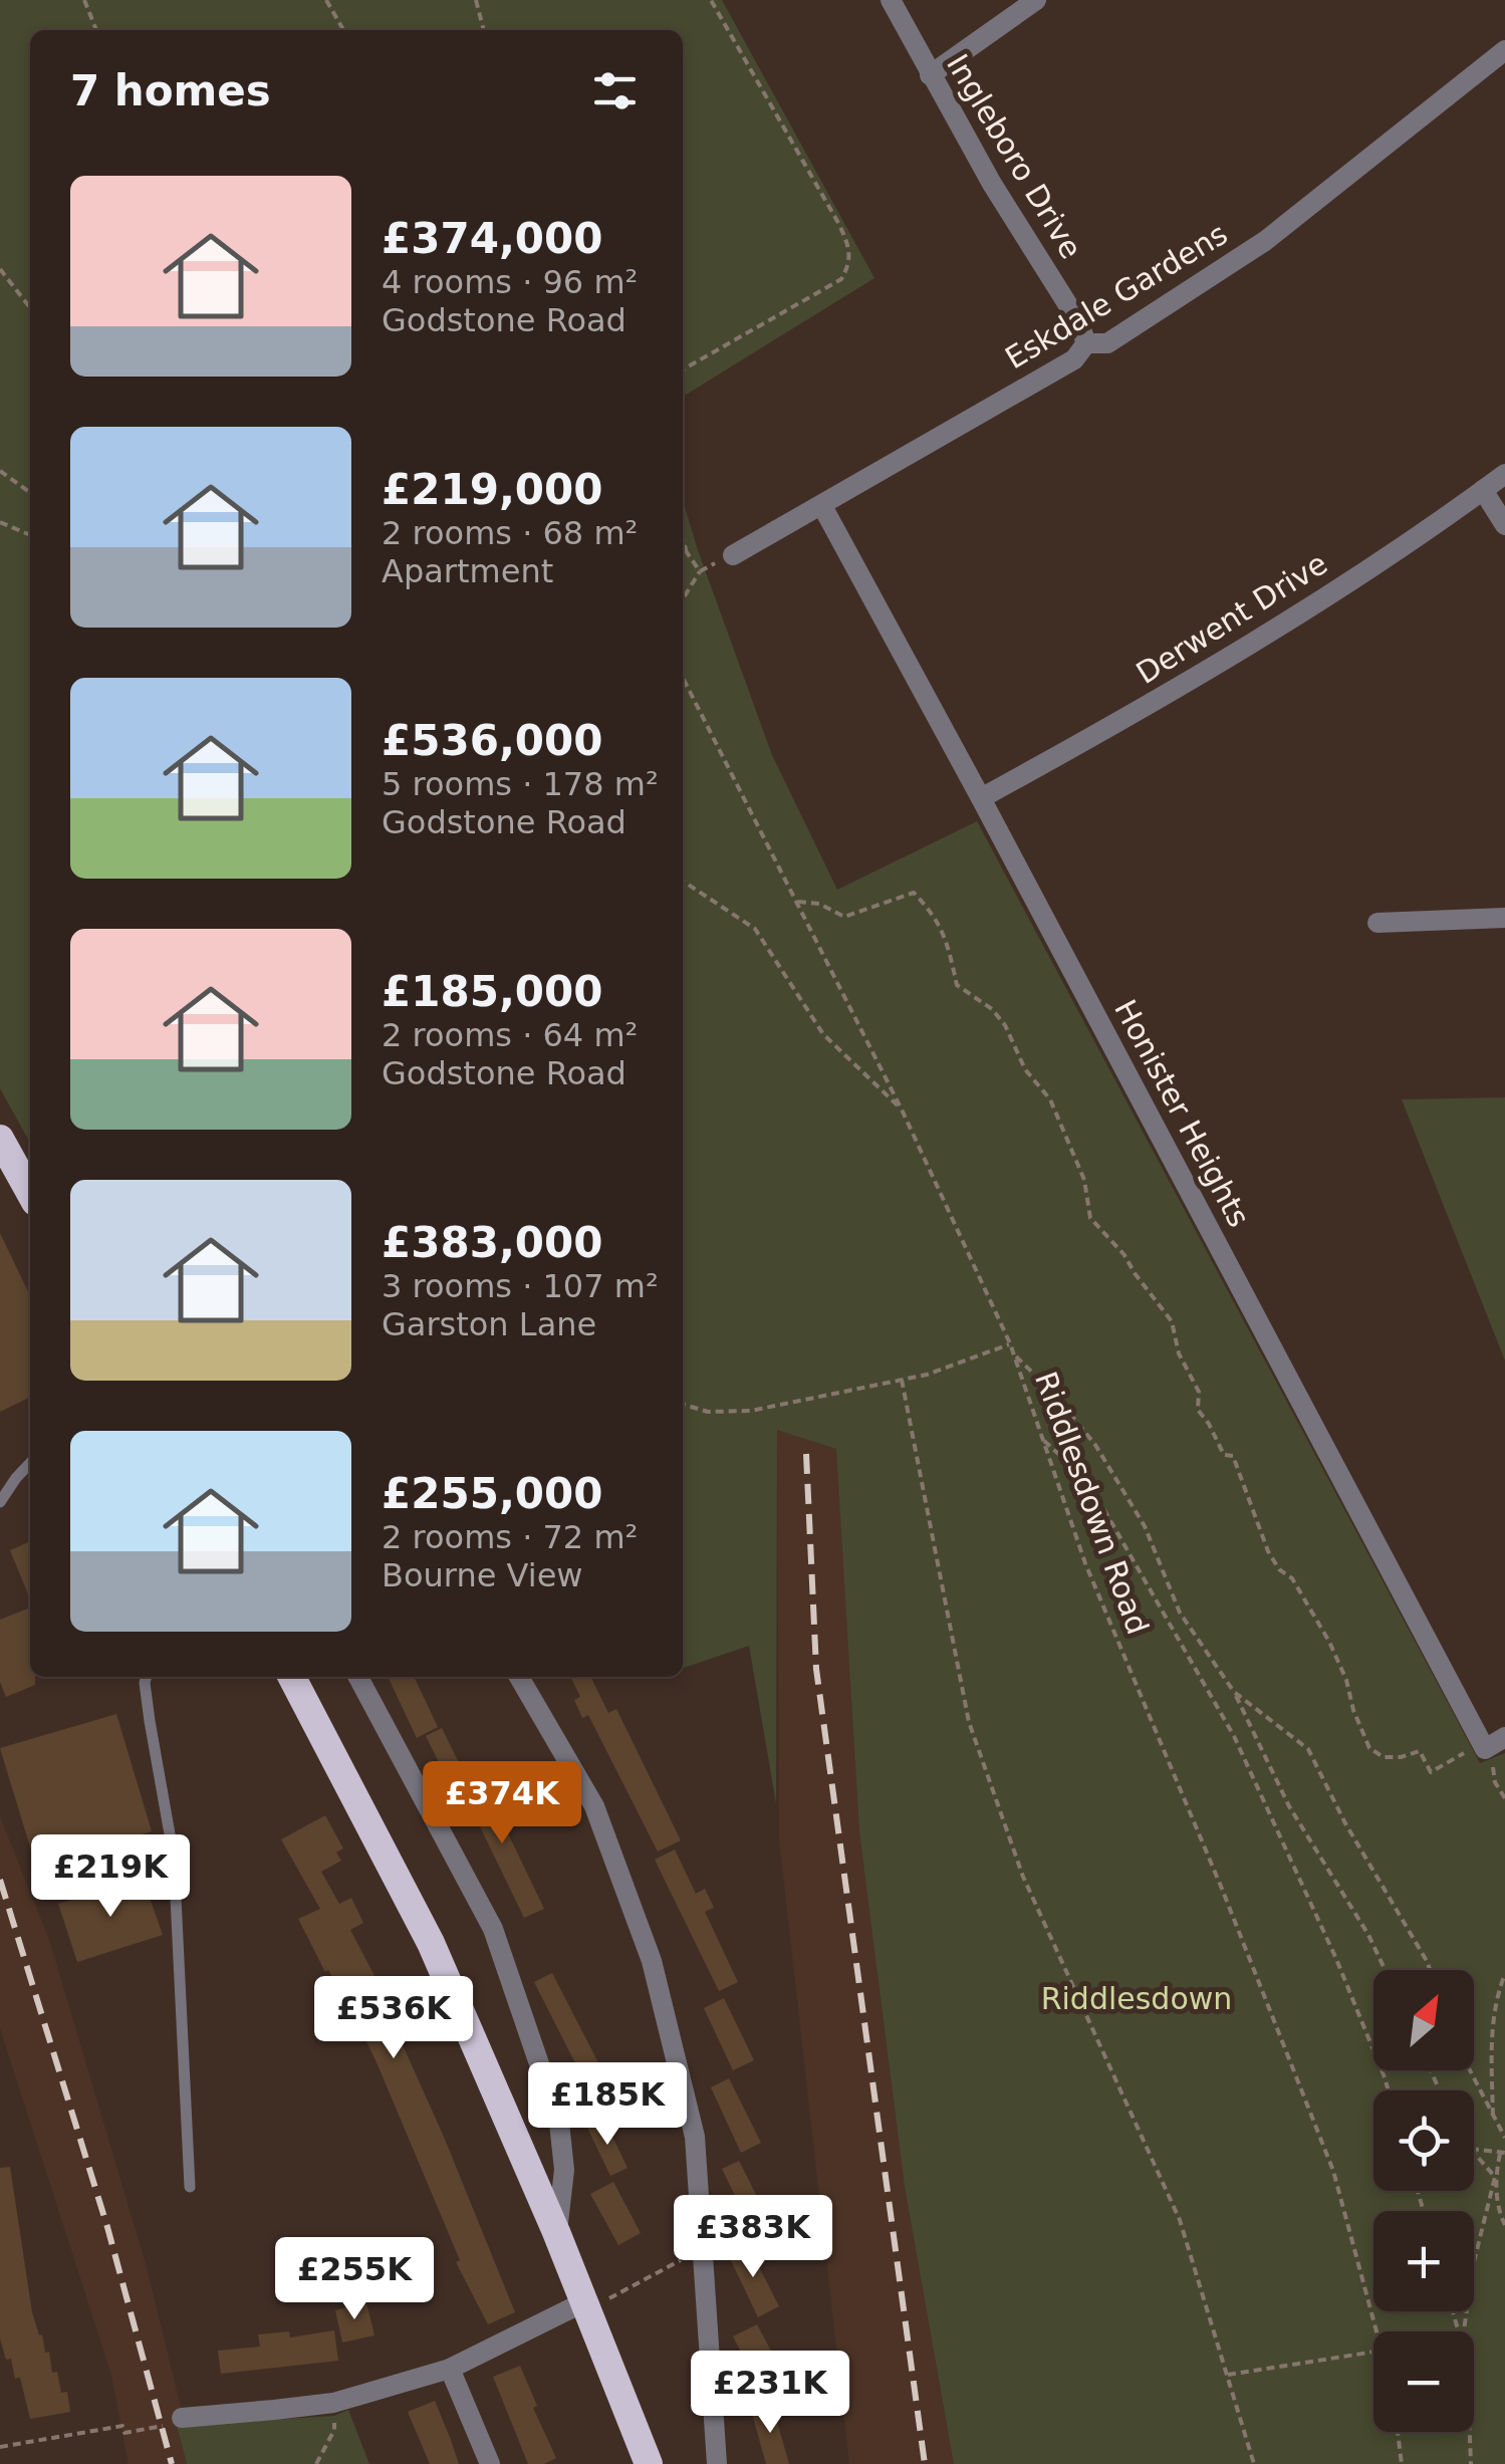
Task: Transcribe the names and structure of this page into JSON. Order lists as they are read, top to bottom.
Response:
{
  "streets": {
    "street": [
      "Ingleboro Drive",
      "Eskdale Gardens",
      "Derwent Drive",
      "Honister Heights"
    ],
    "path": ["Riddlesdown Road"]
  },
  "crossings": [
    ["Ingleboro Drive", "Eskdale Gardens"],
    ["Eskdale Gardens", "Honister Heights"],
    ["Derwent Drive", "Honister Heights"]
  ],
  "parks": ["Riddlesdown"],
  "north": "top right",
  "page": {
    "heading": "7 homes",
    "list": [
      {
        "name": "£374,000",
        "note": "4 rooms · 96 m² · Godstone Road"
      },
      {
        "name": "£219,000",
        "note": "2 rooms · 68 m² · Apartment"
      },
      {
        "name": "£536,000",
        "note": "5 rooms · 178 m² · Godstone Road"
      },
      {
        "name": "£185,000",
        "note": "2 rooms · 64 m² · Godstone Road"
      },
      {
        "name": "£383,000",
        "note": "3 rooms · 107 m² · Garston Lane"
      },
      {
        "name": "£255,000",
        "note": "2 rooms · 72 m² · Bourne View"
      }
    ],
    "price": [
      "£374K",
      "£219K",
      "£536K",
      "£185K",
      "£383K",
      "£255K",
      "£231K"
    ],
    "map_buttons": ["+", "−"]
  }
}
